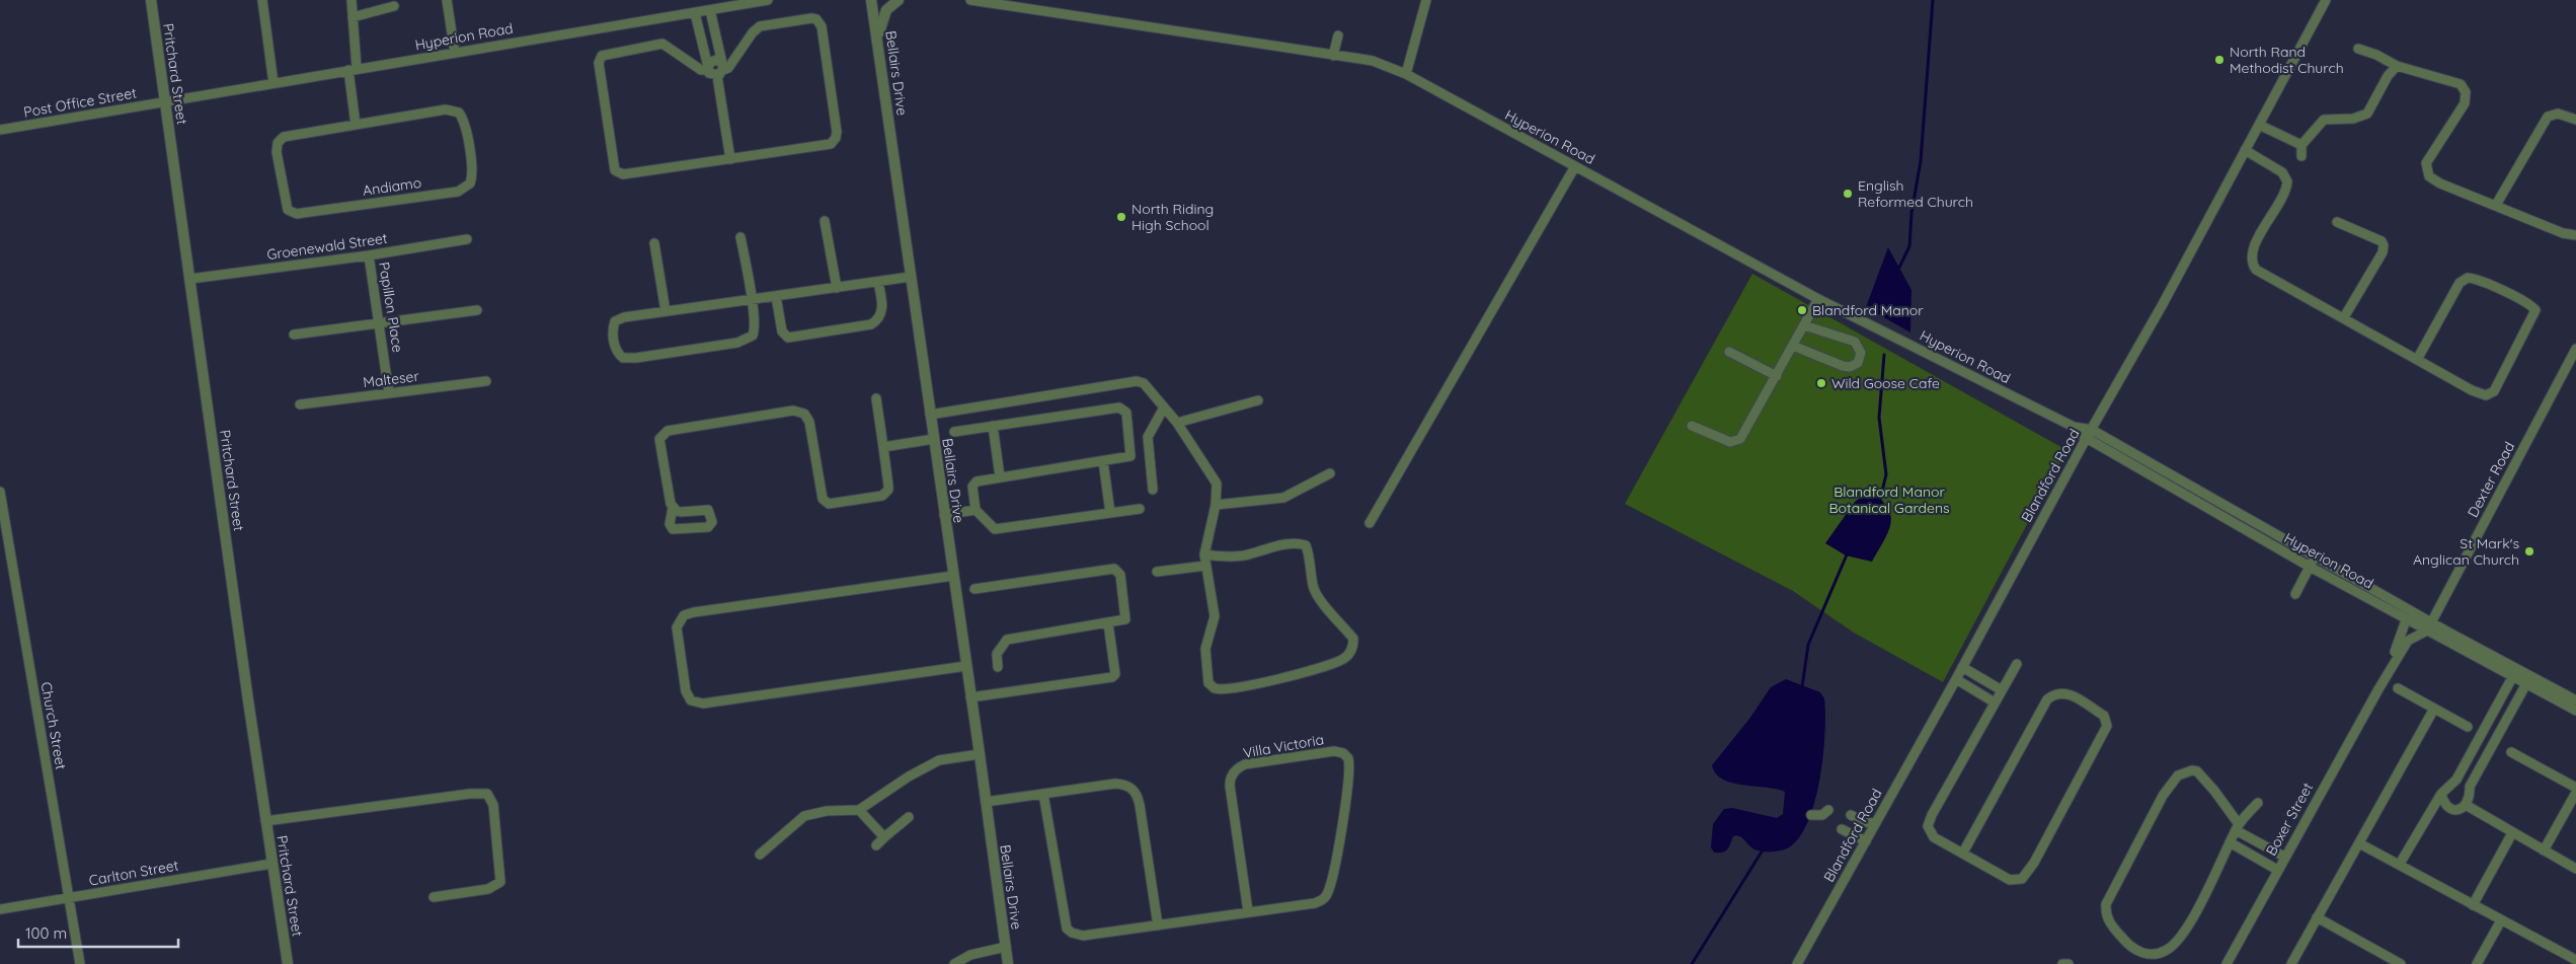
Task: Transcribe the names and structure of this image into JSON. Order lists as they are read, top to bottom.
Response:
{
  "streets": {
    "street": [
      "Hyperion Road",
      "Bellairs Drive",
      "Pritchard Street",
      "Post Office Street",
      "Andiamo",
      "Groenewald Street",
      "Papillon Place",
      "Malteser",
      "Blandford Road",
      "Dexter Road",
      "Church Street",
      "Villa Victoria",
      "Boxer Street",
      "Carlton Street"
    ]
  },
  "crossings": [
    ["Hyperion Road", "Pritchard Street"],
    ["Hyperion Road", "Post Office Street"],
    ["Hyperion Road", "Blandford Road"],
    ["Hyperion Road", "Dexter Road"],
    ["Hyperion Road", "Boxer Street"],
    ["Pritchard Street", "Post Office Street"],
    ["Pritchard Street", "Groenewald Street"],
    ["Pritchard Street", "Carlton Street"],
    ["Groenewald Street", "Papillon Place"],
    ["Papillon Place", "Malteser"],
    ["Dexter Road", "Boxer Street"],
    ["Church Street", "Carlton Street"]
  ],
  "parks": ["Blandford Manor Botanical Gardens"],
  "places": [
    "North Rand Methodist Church",
    "English Reformed Church",
    "North Riding High School",
    "Blandford Manor",
    "Wild Goose Cafe",
    "St Mark's Anglican Church"
  ],
  "scale_bar": "100 m"
}
